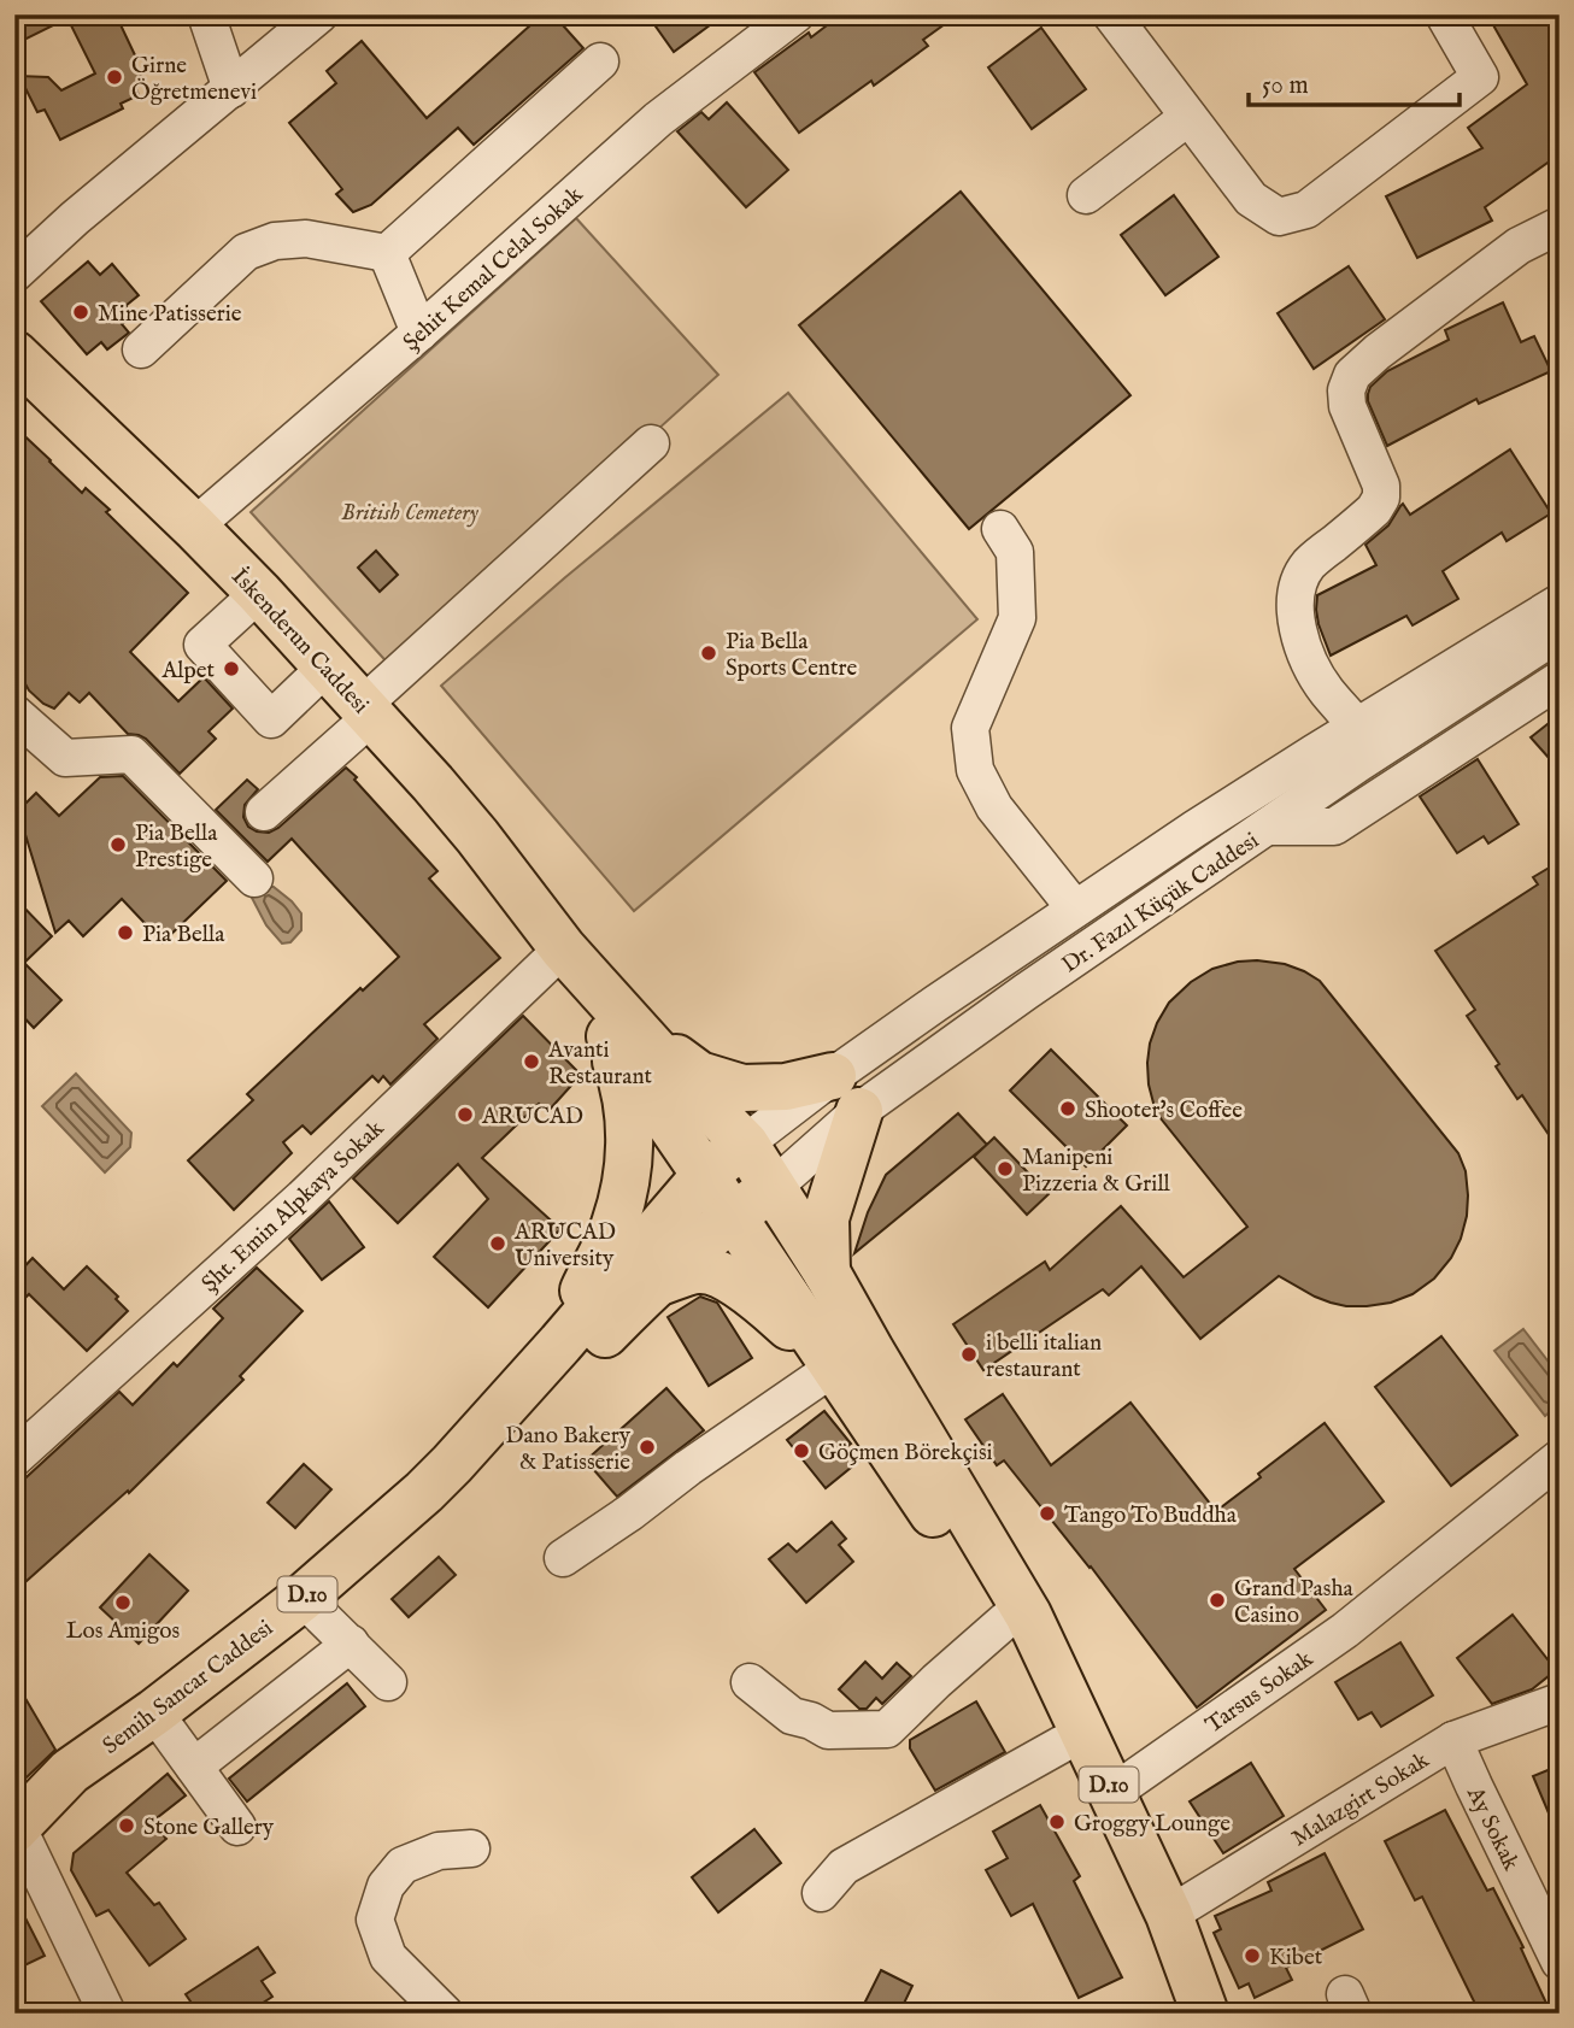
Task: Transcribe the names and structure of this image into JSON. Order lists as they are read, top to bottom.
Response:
{
  "streets": {
    "main road": ["İskenderun Caddesi", "D.10", "Semih Sancar Caddesi"],
    "street": [
      "Şehit Kemal Celal Sokak",
      "Dr. Fazıl Küçük Caddesi",
      "Şht. Emin Alpkaya Sokak",
      "Tarsus Sokak",
      "Malazgirt Sokak",
      "Ay Sokak"
    ]
  },
  "crossings": [
    ["Şehit Kemal Celal Sokak", "İskenderun Caddesi"],
    ["İskenderun Caddesi", "Şht. Emin Alpkaya Sokak"],
    ["Dr. Fazıl Küçük Caddesi", "D.10"],
    ["D.10", "Semih Sancar Caddesi"],
    ["D.10", "Tarsus Sokak"],
    ["D.10", "Malazgirt Sokak"],
    ["Malazgirt Sokak", "Ay Sokak"]
  ],
  "parks": ["British Cemetery"],
  "places": [
    "Girne Öğretmenevi",
    "Mine Patisserie",
    "Pia Bella Sports Centre",
    "Alpet",
    "Pia Bella Prestige",
    "Pia Bella",
    "Avanti Restaurant",
    "Shooter's Coffee",
    "ARUCAD",
    "Manipeni Pizzeria & Grill",
    "ARUCAD University",
    "i belli italian restaurant",
    "Dano Bakery & Patisserie",
    "Göçmen Börekçisi",
    "Tango To Buddha",
    "Grand Pasha Casino",
    "Los Amigos",
    "Groggy Lounge",
    "Stone Gallery",
    "Kibet"
  ],
  "scale_bar": "50 m"
}
